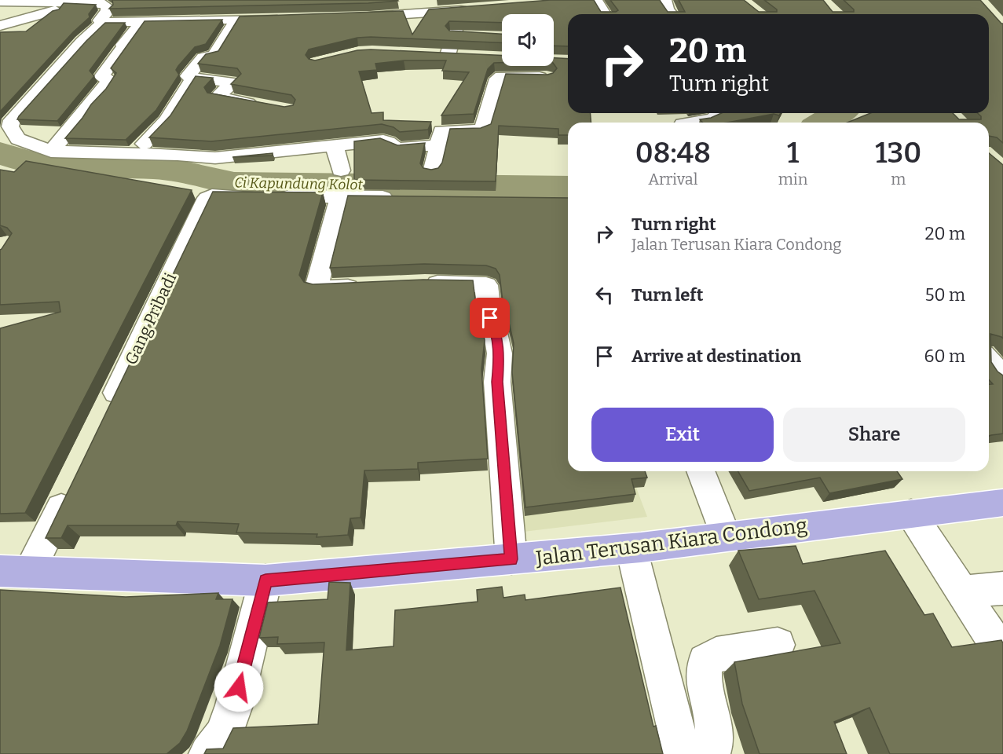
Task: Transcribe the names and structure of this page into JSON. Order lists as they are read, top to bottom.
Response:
{
  "streets": {
    "main road": ["Jalan Terusan Kiara Condong"],
    "street": ["Gang Pribadi"]
  },
  "water": ["Ci Kapundung Kolot"],
  "page": {
    "turn": ["20 m", "Turn right"],
    "eta": [
      "08:48",
      "Arrival",
      "1",
      "min",
      "130",
      "m"
    ],
    "list": [
      {
        "name": "Turn right",
        "note": "Jalan Terusan Kiara Condong",
        "value": "20 m"
      },
      {
        "name": "Turn left",
        "value": "50 m"
      },
      {
        "name": "Arrive at destination",
        "value": "60 m"
      }
    ],
    "buttons": ["Exit", "Share"]
  }
}
